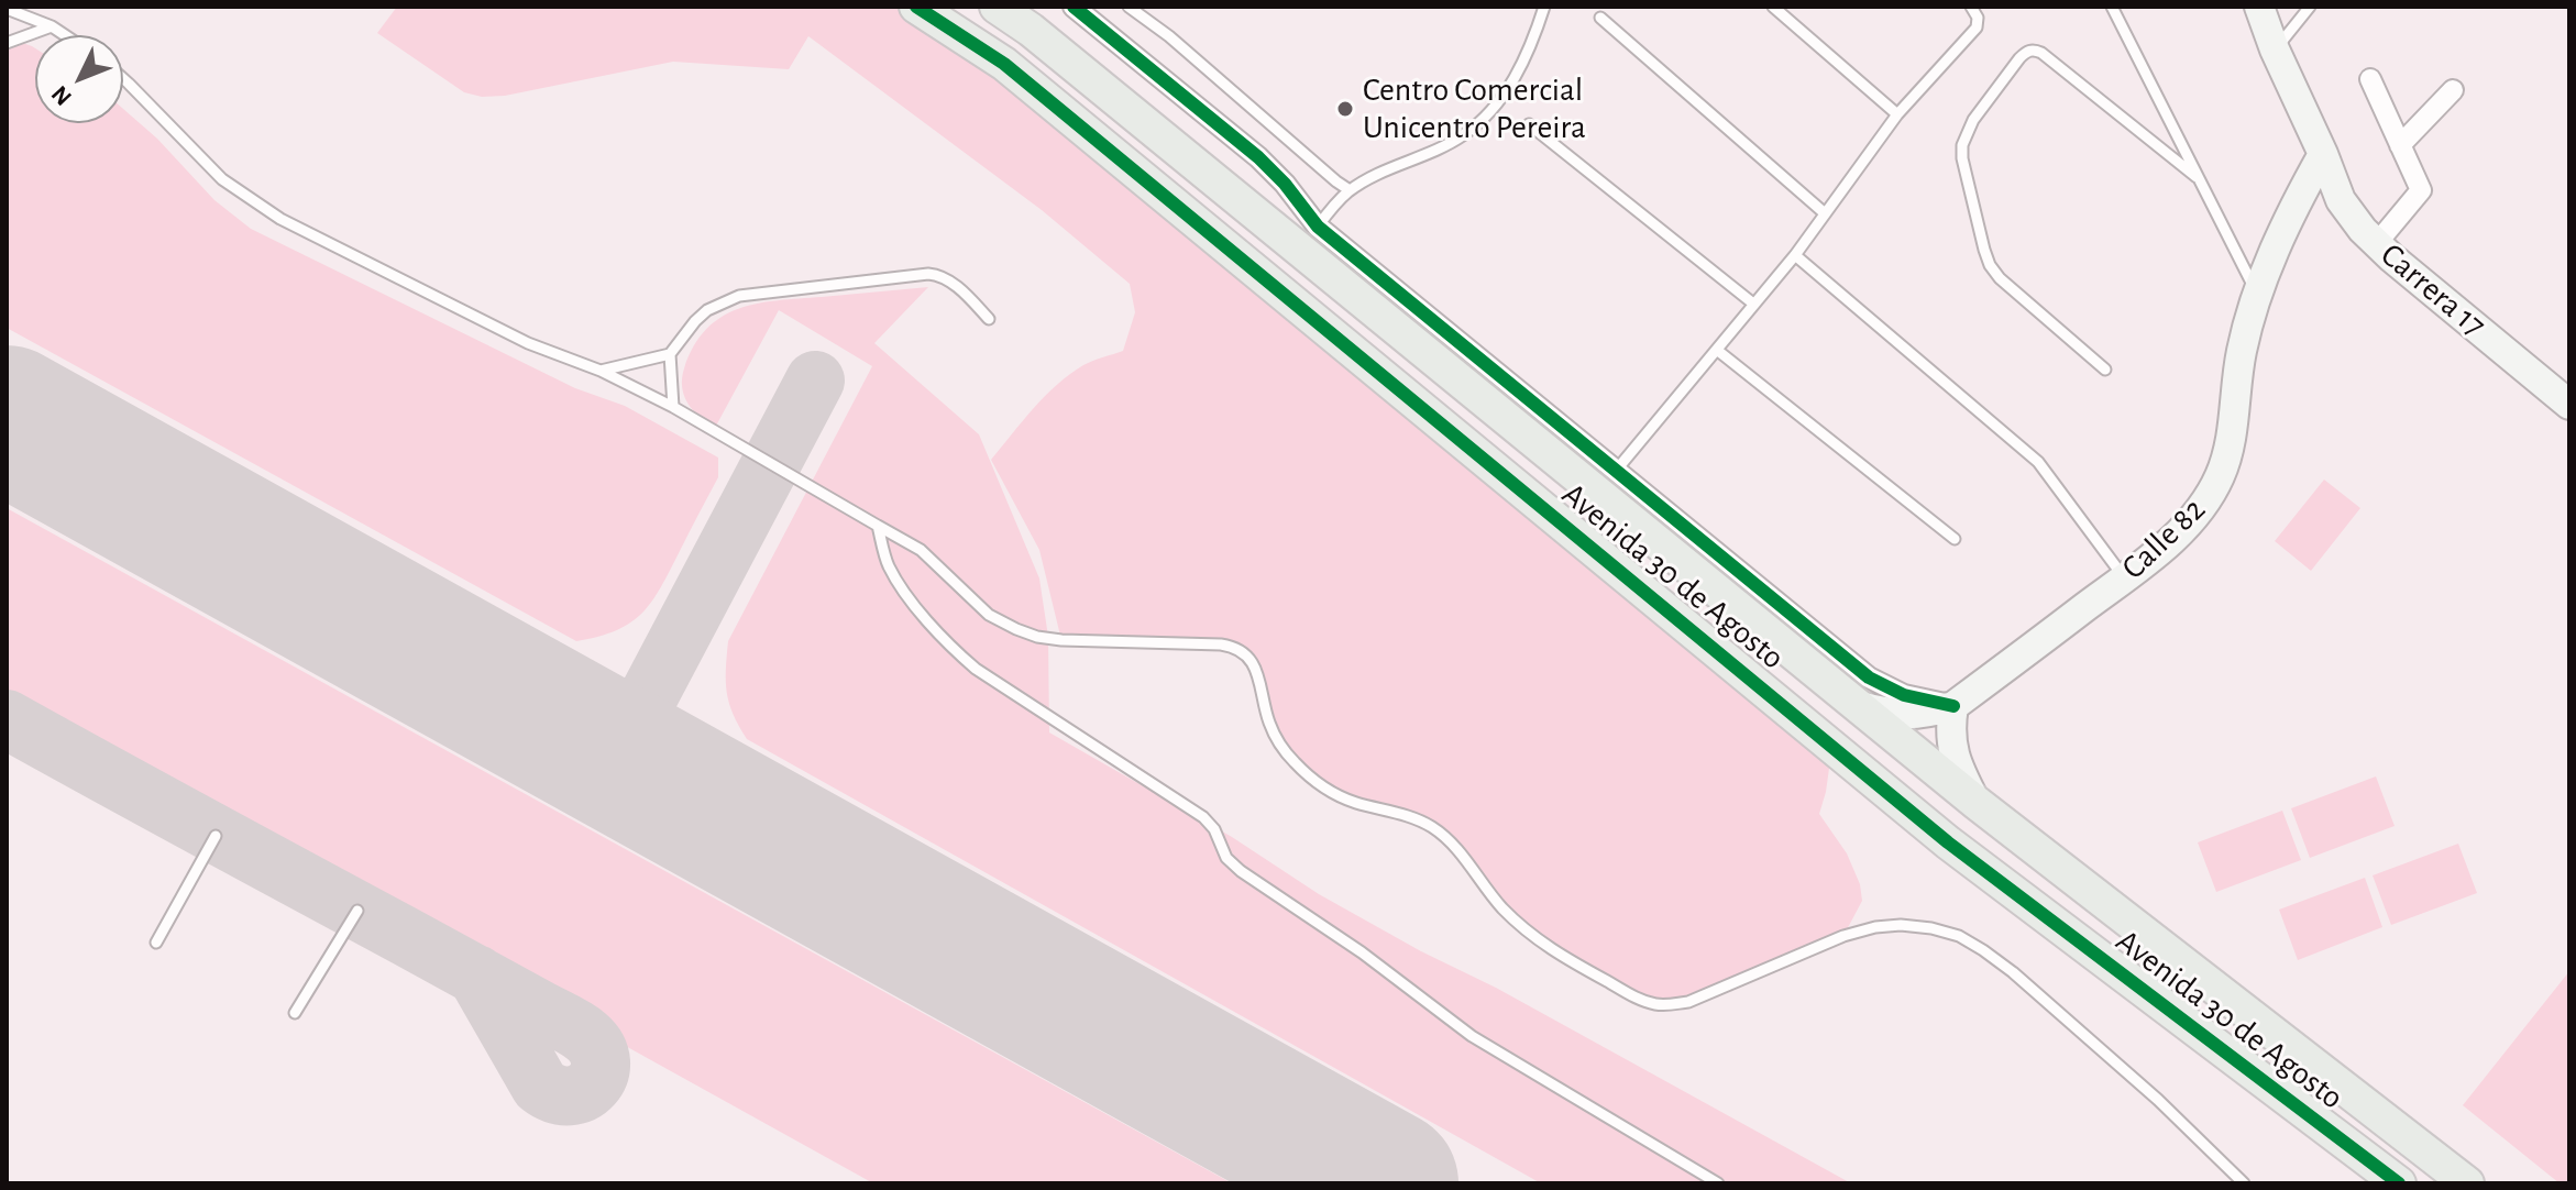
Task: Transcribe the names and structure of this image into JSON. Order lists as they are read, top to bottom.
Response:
{
  "streets": {
    "main road": ["Avenida 30 de Agosto"],
    "street": ["Carrera 17", "Calle 82"]
  },
  "crossings": [
    ["Carrera 17", "Calle 82"],
    ["Calle 82", "Avenida 30 de Agosto"]
  ],
  "places": ["Centro Comercial Unicentro Pereira"],
  "north": "bottom left"
}
